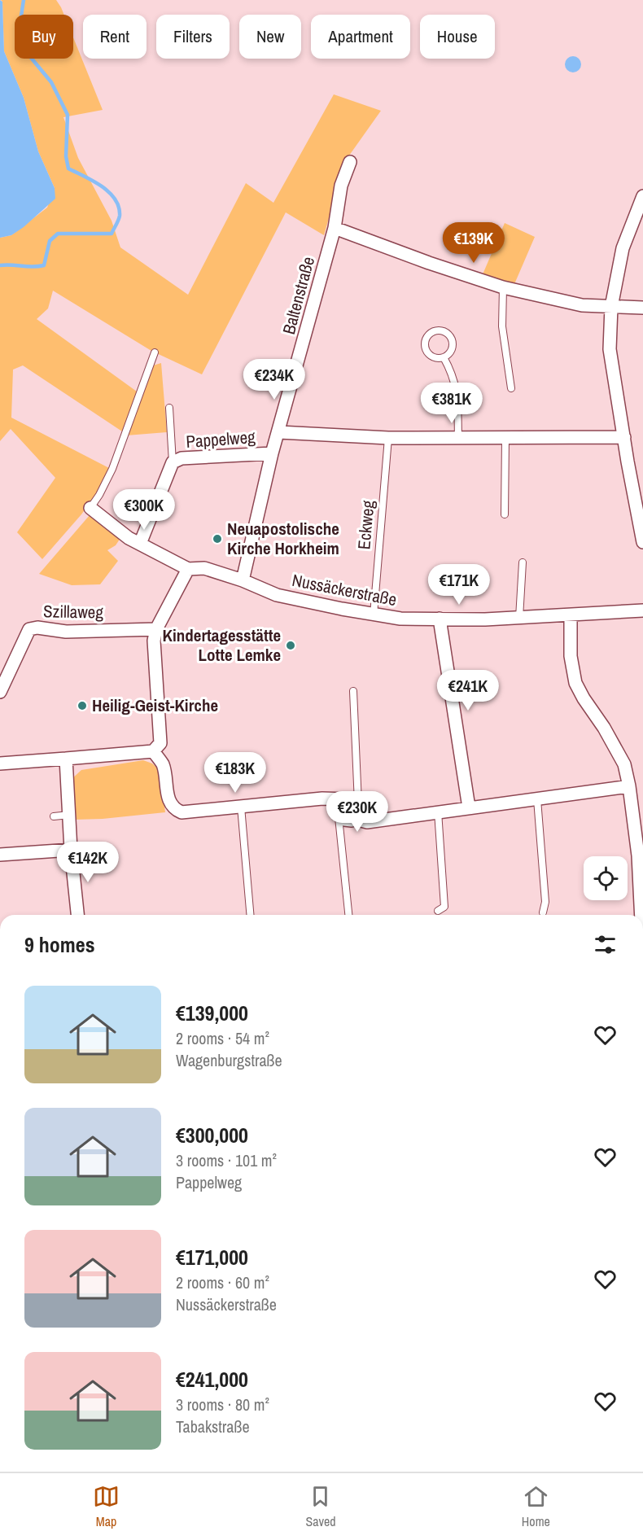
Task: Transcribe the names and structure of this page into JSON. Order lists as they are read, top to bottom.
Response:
{
  "streets": {
    "street": [
      "Baltenstraße",
      "Pappelweg",
      "Nussäckerstraße",
      "Szillaweg"
    ],
    "lane": ["Eckweg"]
  },
  "crossings": [
    ["Baltenstraße", "Pappelweg"],
    ["Baltenstraße", "Nussäckerstraße"],
    ["Pappelweg", "Nussäckerstraße"],
    ["Eckweg", "Nussäckerstraße"]
  ],
  "places": ["Neuapostolische Kirche Horkheim", "Kindertagesstätte Lotte Lemke", "Heilig-Geist-Kirche"],
  "page": {
    "chip": [
      "Buy",
      "Rent",
      "Filters",
      "New",
      "Apartment",
      "House"
    ],
    "price": [
      "€139K",
      "€234K",
      "€381K",
      "€300K",
      "€171K",
      "€241K",
      "€183K",
      "€230K",
      "€142K"
    ],
    "heading": "9 homes",
    "list": [
      {
        "name": "€139,000",
        "note": "2 rooms · 54 m² · Wagenburgstraße"
      },
      {
        "name": "€300,000",
        "note": "3 rooms · 101 m² · Pappelweg"
      },
      {
        "name": "€171,000",
        "note": "2 rooms · 60 m² · Nussäckerstraße"
      },
      {
        "name": "€241,000",
        "note": "3 rooms · 80 m² · Tabakstraße"
      }
    ],
    "tabs": ["Map", "Saved", "Home"]
  }
}
